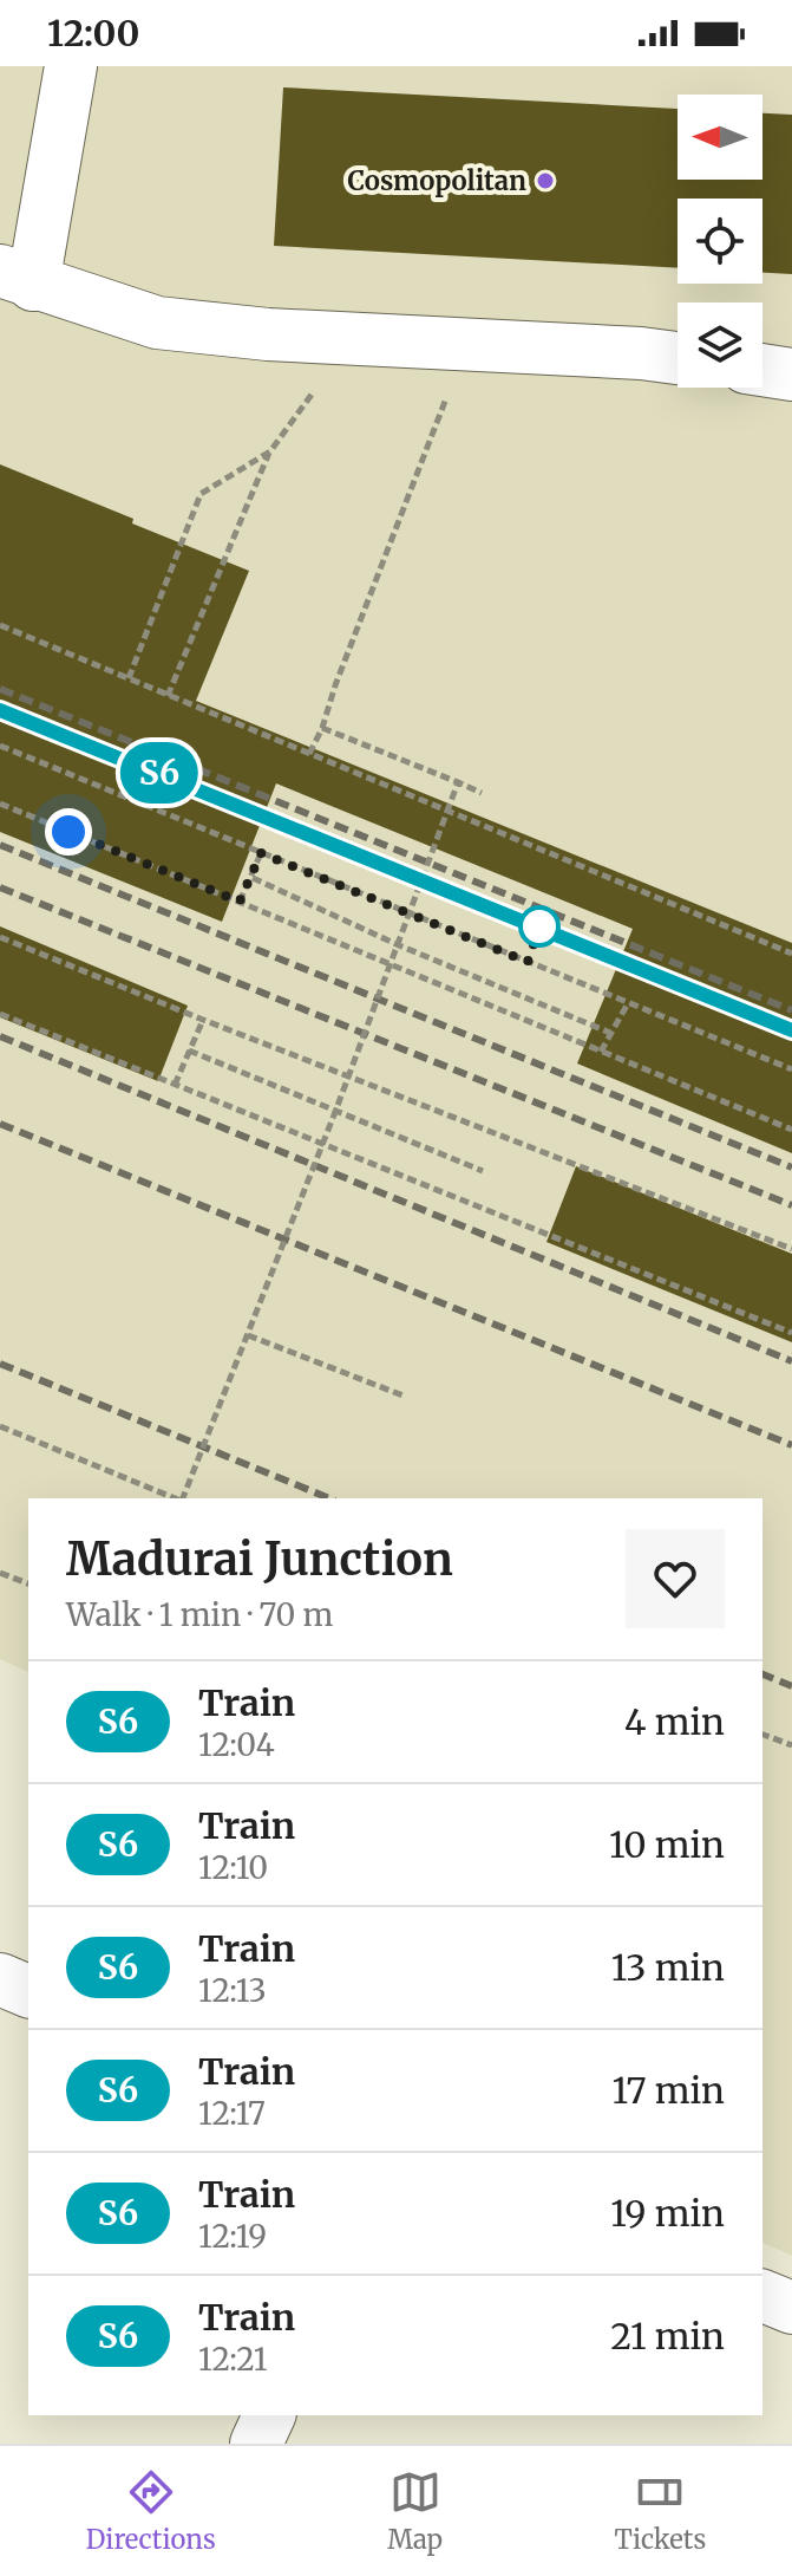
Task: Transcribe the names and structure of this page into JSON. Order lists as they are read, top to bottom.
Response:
{
  "places": ["Cosmopolitan"],
  "north": "left",
  "page": {
    "status": "12:00",
    "on_map": "S6",
    "heading": ["Madurai Junction", "Walk · 1 min · 70 m"],
    "list": [
      {
        "mark": "S6",
        "name": "Train",
        "note": "12:04",
        "value": "4 min"
      },
      {
        "mark": "S6",
        "name": "Train",
        "note": "12:10",
        "value": "10 min"
      },
      {
        "mark": "S6",
        "name": "Train",
        "note": "12:13",
        "value": "13 min"
      },
      {
        "mark": "S6",
        "name": "Train",
        "note": "12:17",
        "value": "17 min"
      },
      {
        "mark": "S6",
        "name": "Train",
        "note": "12:19",
        "value": "19 min"
      },
      {
        "mark": "S6",
        "name": "Train",
        "note": "12:21",
        "value": "21 min"
      }
    ],
    "tabs": ["Directions", "Map", "Tickets"]
  }
}
